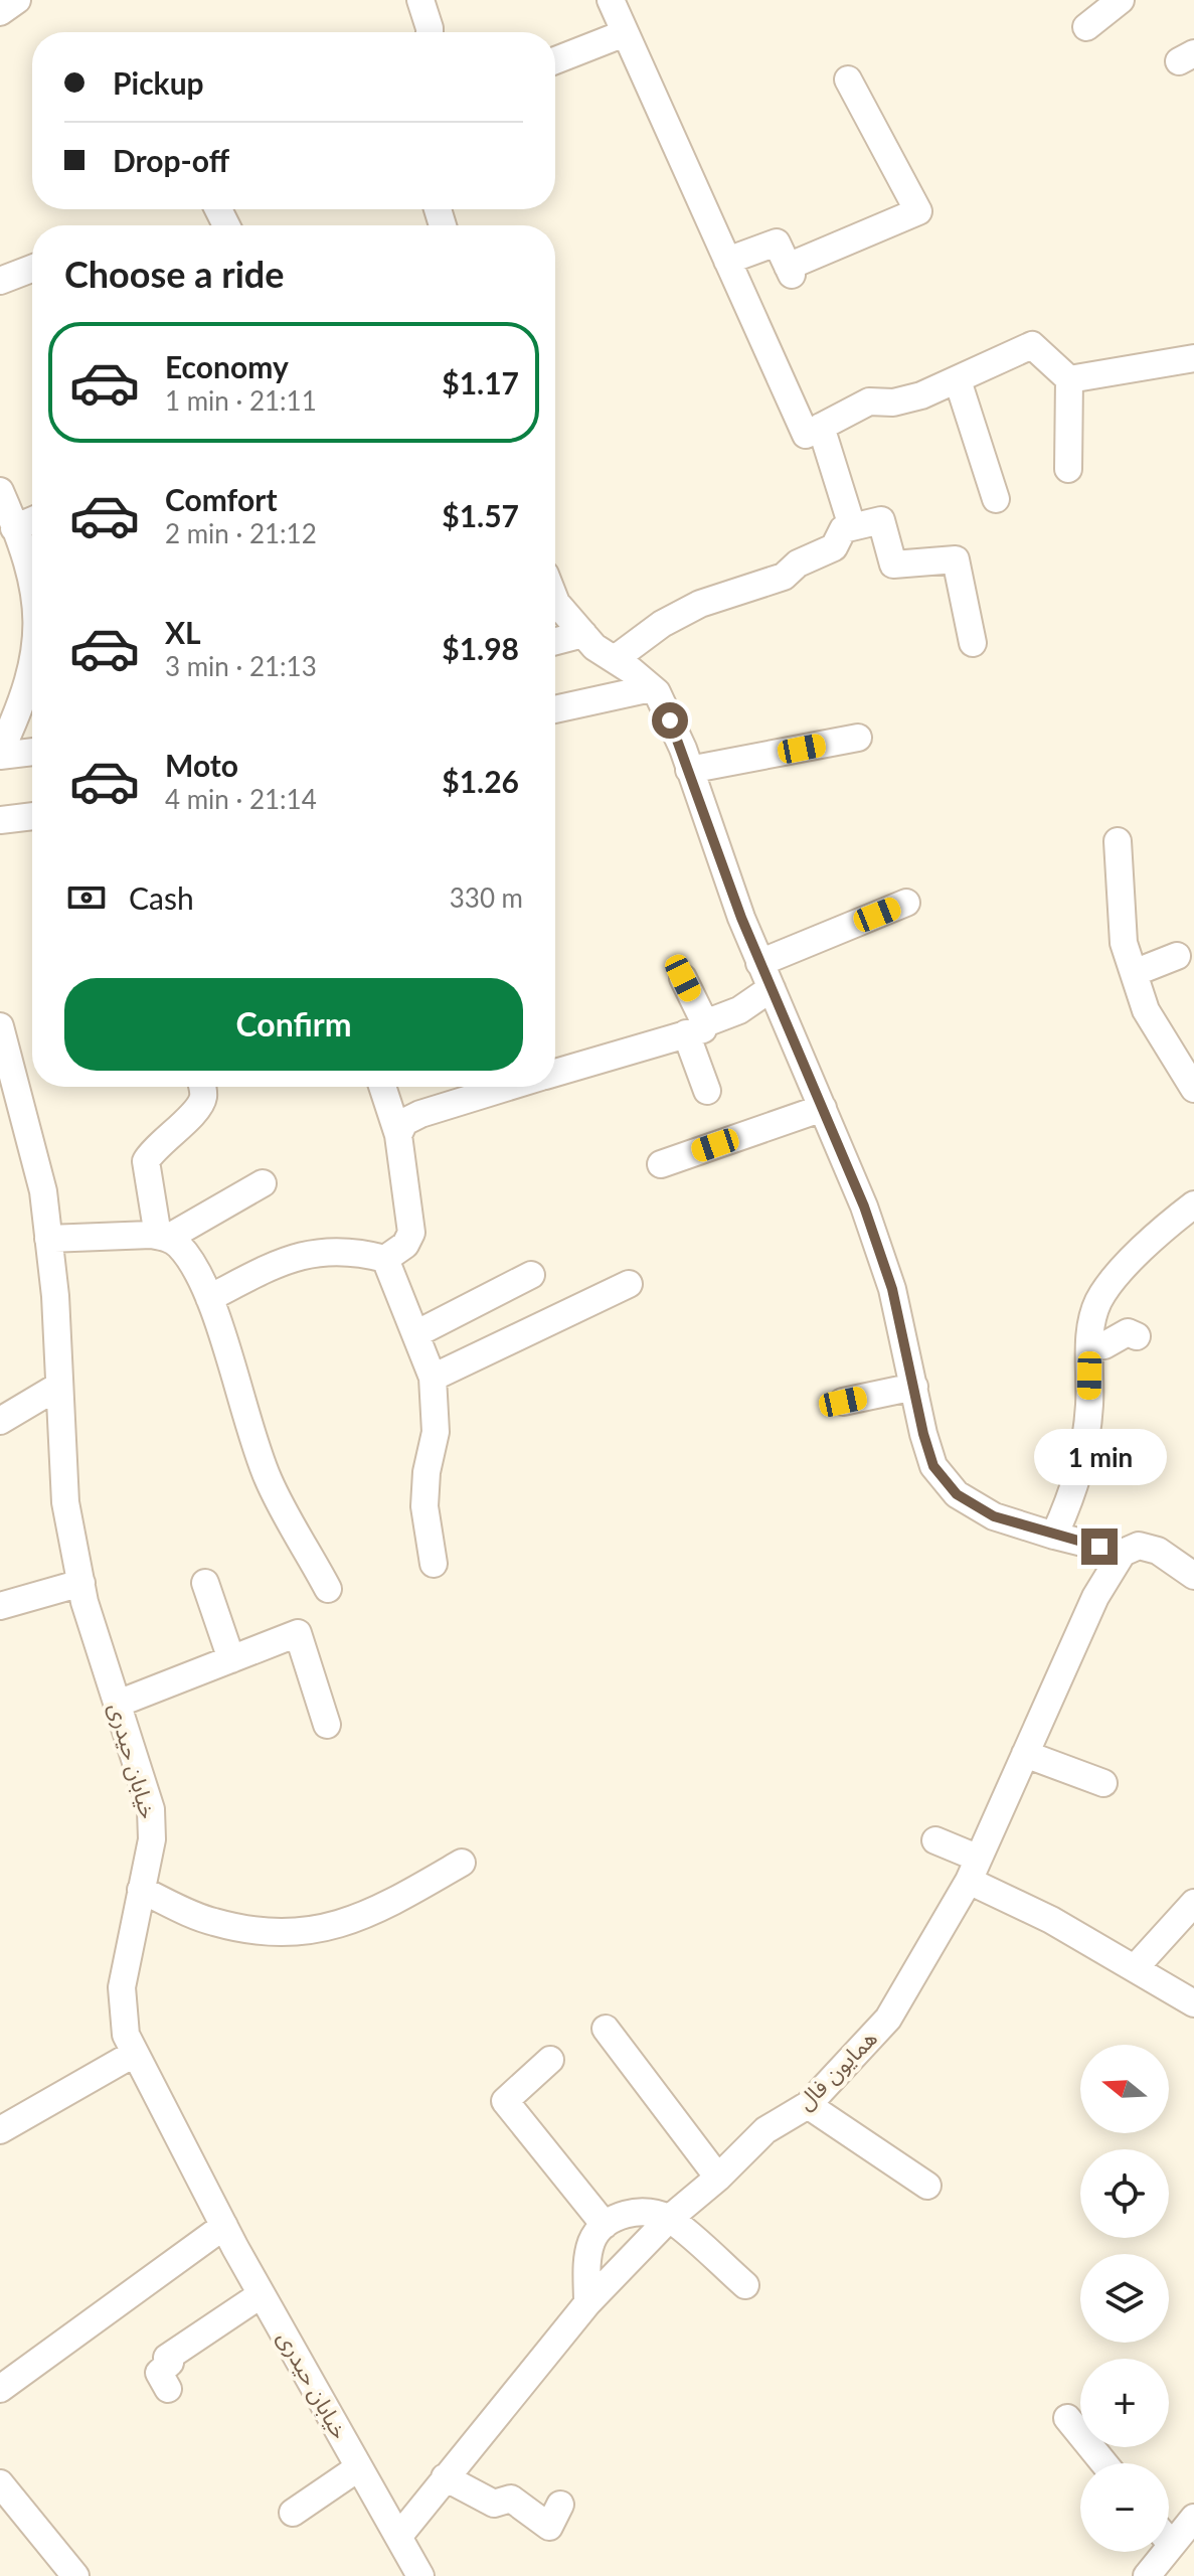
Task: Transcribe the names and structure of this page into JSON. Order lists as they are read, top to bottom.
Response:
{
  "streets": {
    "street": ["خیابان حیدری", "همایون فال"]
  },
  "crossings": [
    ["خیابان حیدری", "همایون فال"]
  ],
  "north": "left",
  "page": {
    "banner": ["Pickup", "Drop-off"],
    "heading": "Choose a ride",
    "list": [
      {
        "name": "Economy",
        "note": "1 min · 21:11",
        "value": "$1.17"
      },
      {
        "name": "Comfort",
        "note": "2 min · 21:12",
        "value": "$1.57"
      },
      {
        "name": "XL",
        "note": "3 min · 21:13",
        "value": "$1.98"
      },
      {
        "name": "Moto",
        "note": "4 min · 21:14",
        "value": "$1.26"
      }
    ],
    "pay": ["Cash", "330 m"],
    "buttons": "Confirm",
    "bubble": "1 min",
    "map_buttons": ["+", "−"]
  }
}
